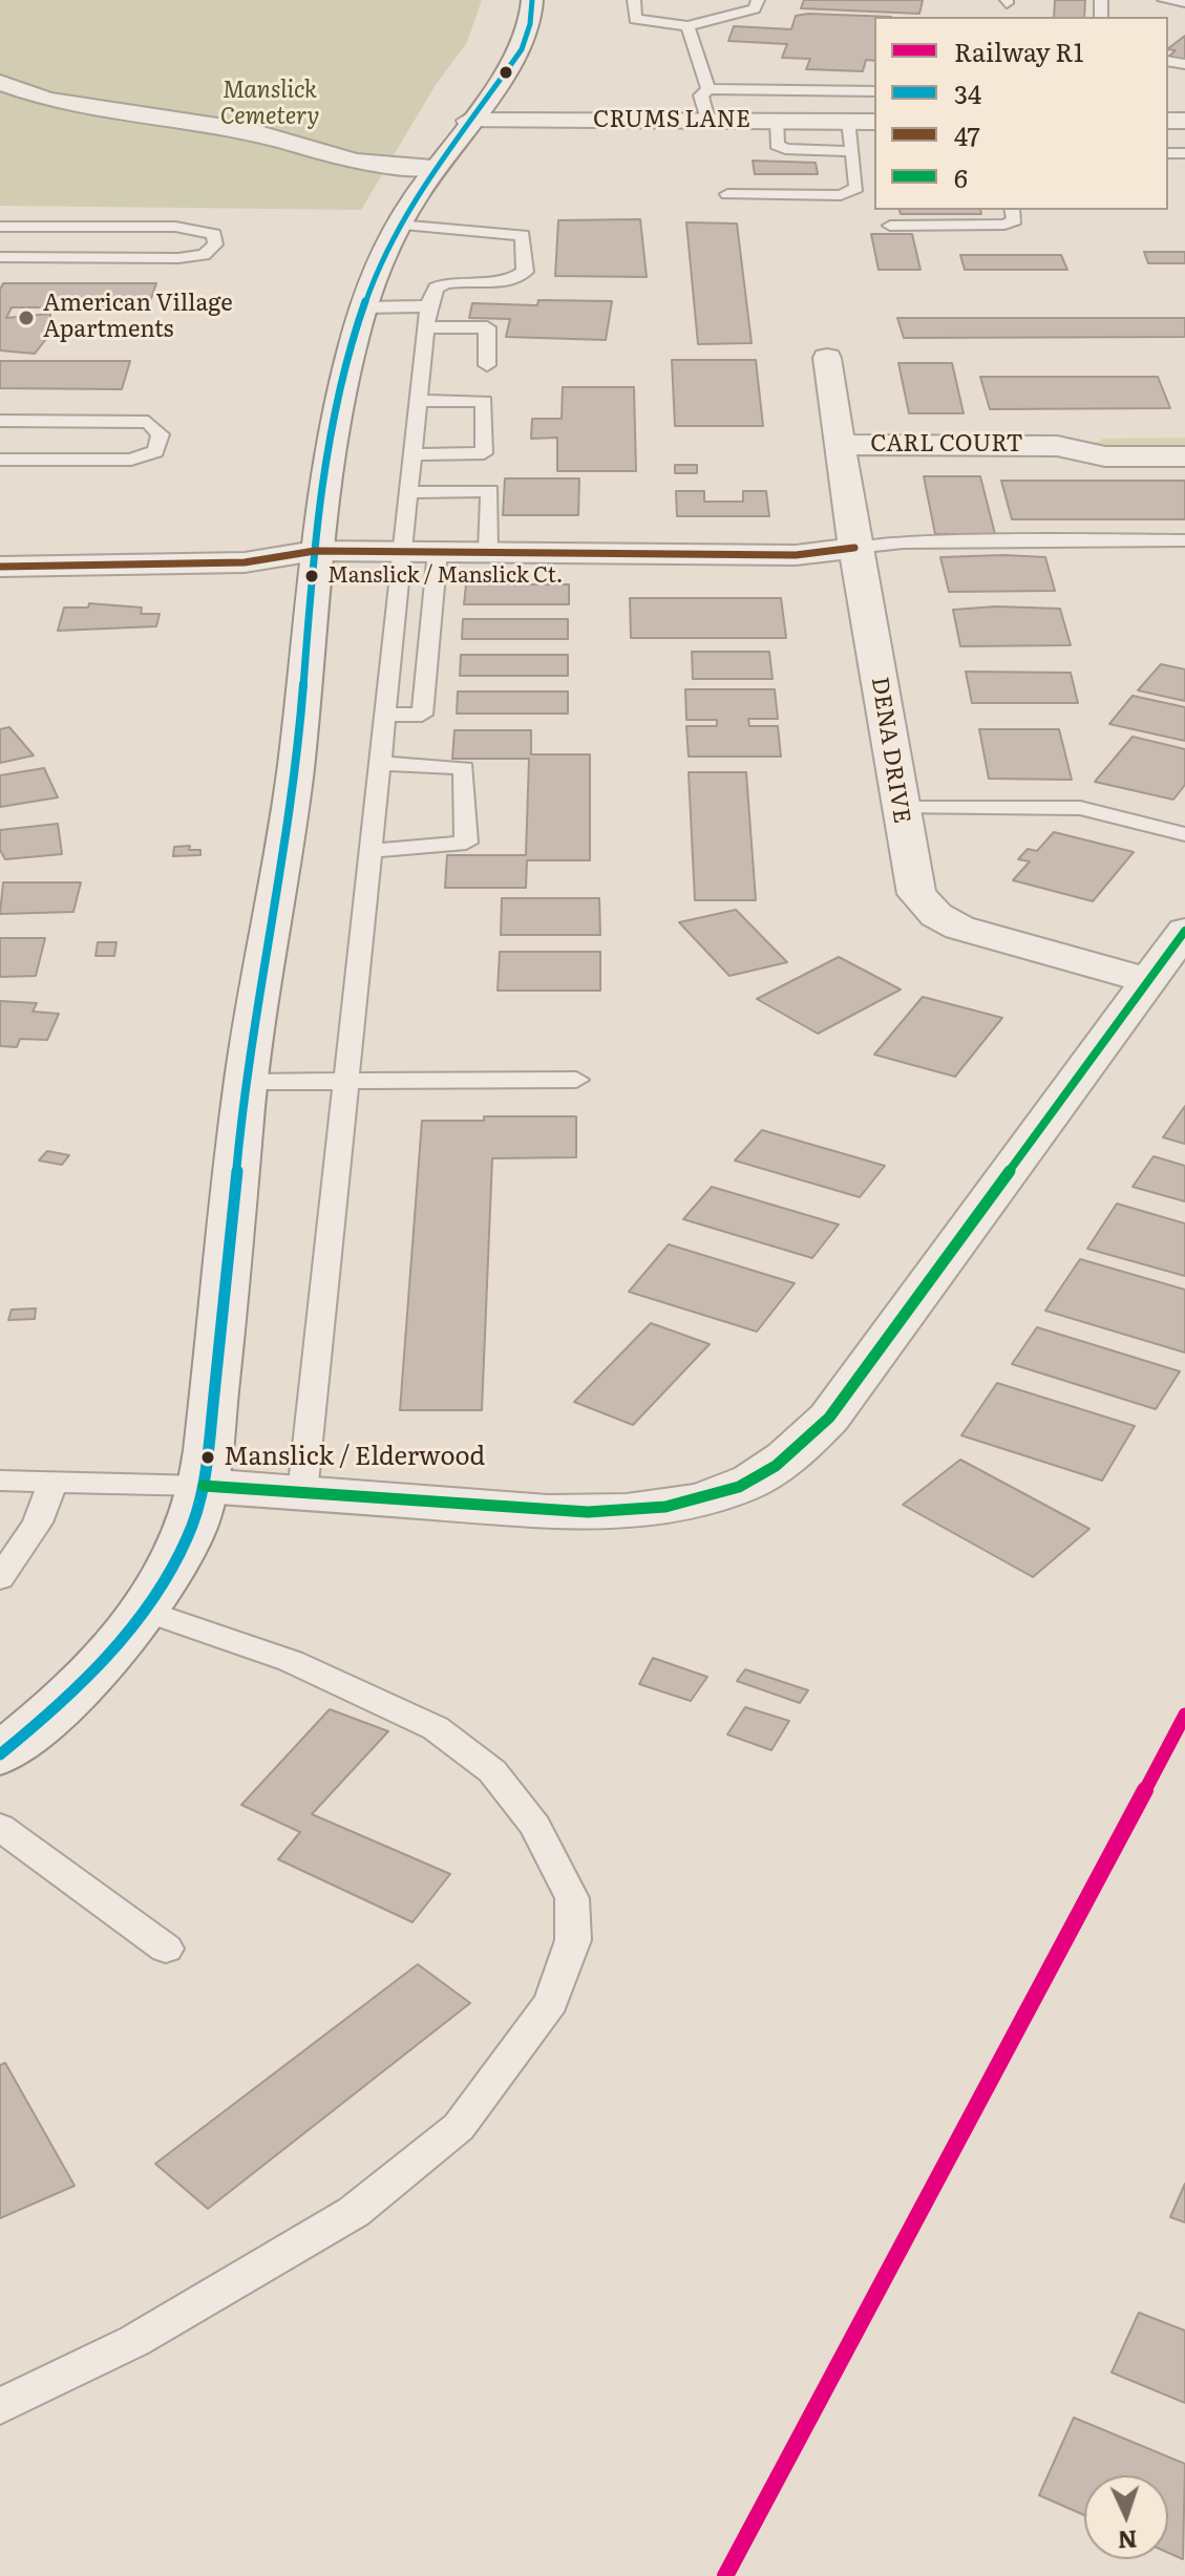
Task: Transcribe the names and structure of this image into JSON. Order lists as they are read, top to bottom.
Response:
{
  "streets": {
    "street": ["CRUMS LANE", "CARL COURT", "DENA DRIVE"]
  },
  "crossings": [
    ["CARL COURT", "DENA DRIVE"]
  ],
  "parks": ["Manslick Cemetery"],
  "places": ["American Village Apartments", "Manslick / Manslick Ct.", "Manslick / Elderwood"],
  "lines": [
    "transit line 34",
    "transit line 47",
    "transit line 6",
    "rail line R1"
  ],
  "legend": [
    "Railway R1",
    "34",
    "47",
    "6"
  ],
  "north": "bottom"
}
